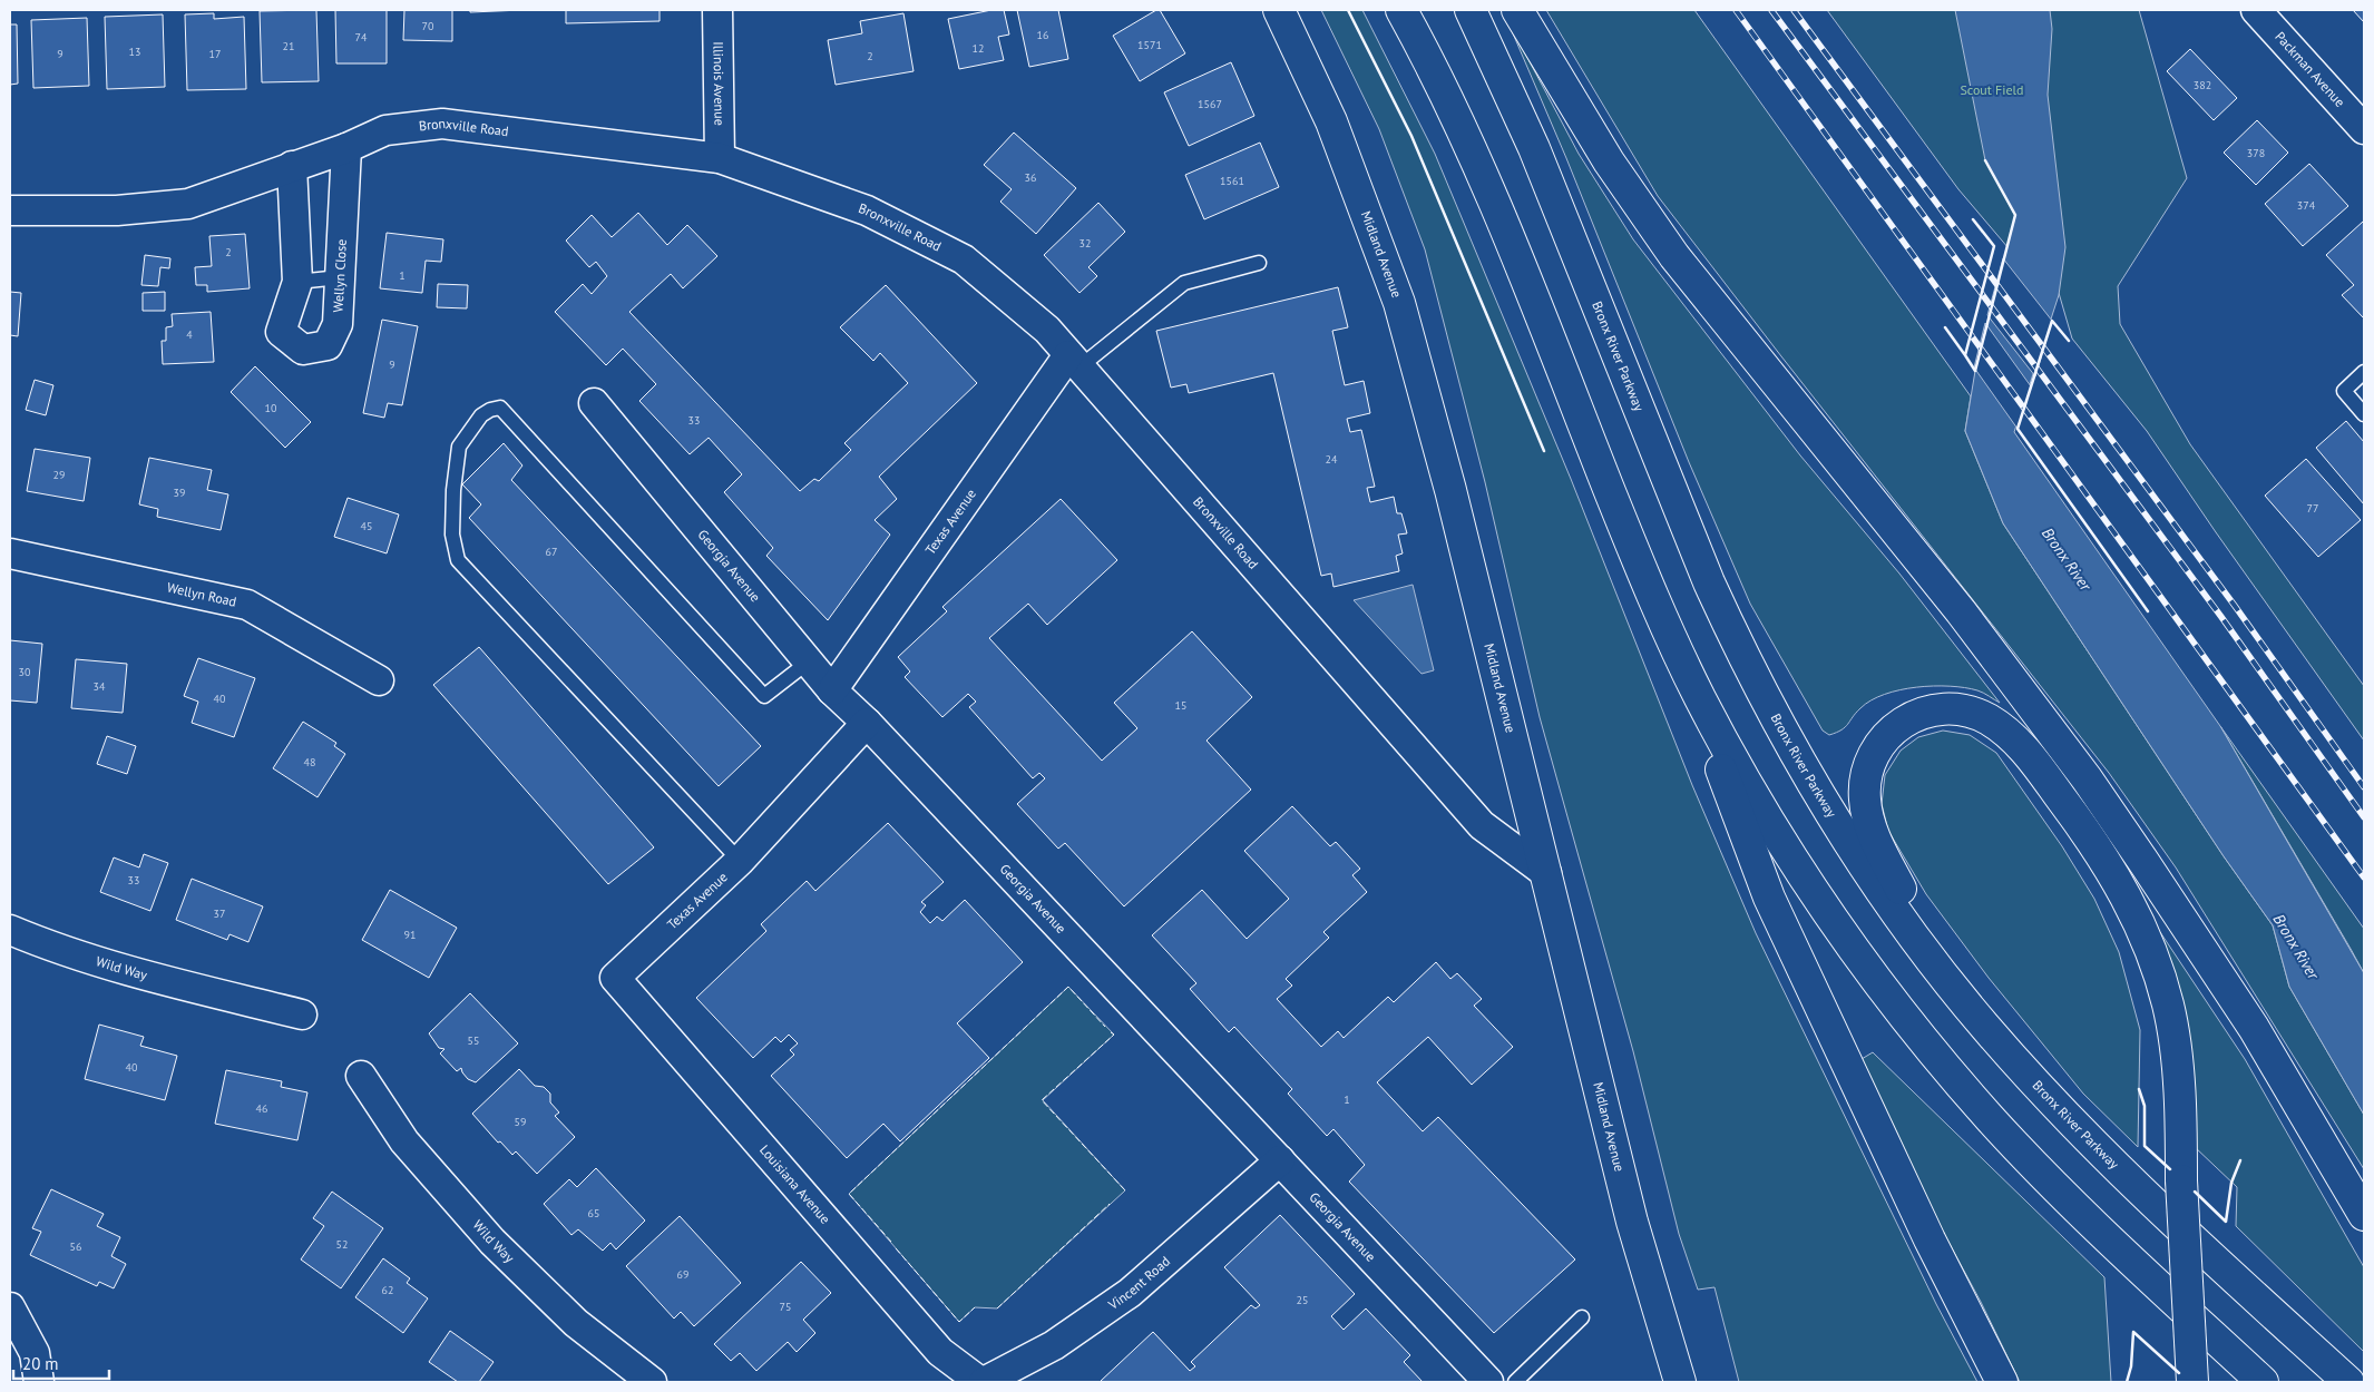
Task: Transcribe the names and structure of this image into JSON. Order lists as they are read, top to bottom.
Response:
{
  "streets": {
    "main road": ["Midland Avenue", "Bronx River Parkway"],
    "street": [
      "Packman Avenue",
      "Illinois Avenue",
      "Bronxville Road",
      "Wellyn Close",
      "Texas Avenue",
      "Georgia Avenue",
      "Wellyn Road",
      "Wild Way",
      "Louisiana Avenue",
      "Vincent Road"
    ]
  },
  "crossings": [
    ["Illinois Avenue", "Bronxville Road"],
    ["Bronxville Road", "Midland Avenue"],
    ["Bronxville Road", "Wellyn Close"],
    ["Bronxville Road", "Texas Avenue"],
    ["Texas Avenue", "Georgia Avenue"],
    ["Texas Avenue", "Louisiana Avenue"],
    ["Georgia Avenue", "Vincent Road"],
    ["Louisiana Avenue", "Vincent Road"]
  ],
  "water": ["Bronx River"],
  "parks": ["Scout Field"],
  "house_numbers": [
    "70",
    "16",
    "74",
    "1571",
    "21",
    "12",
    "13",
    "9",
    "17",
    "2",
    "382",
    "1567",
    "378",
    "36",
    "1561",
    "374",
    "32",
    "2",
    "1",
    "4",
    "9",
    "10",
    "33",
    "24",
    "29",
    "39",
    "77",
    "45",
    "67",
    "30",
    "34",
    "40",
    "15",
    "48",
    "33",
    "37",
    "91",
    "55",
    "40",
    "1",
    "46",
    "59",
    "65",
    "52",
    "56",
    "69",
    "62",
    "25",
    "75"
  ],
  "scale_bar": "20 m"
}
